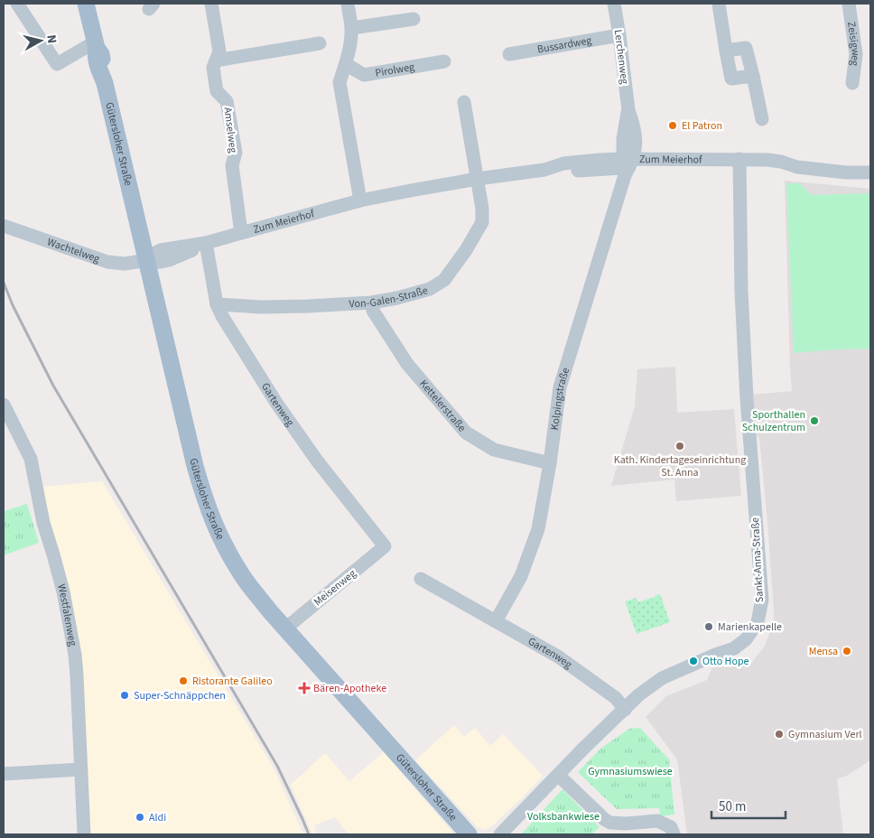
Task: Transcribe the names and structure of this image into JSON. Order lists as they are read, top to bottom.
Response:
{
  "streets": {
    "main road": ["Gütersloher Straße"],
    "street": [
      "Zeisigweg",
      "Bussardweg",
      "Lerchenweg",
      "Pirolweg",
      "Amselweg",
      "Zum Meierhof",
      "Wachtelweg",
      "Von-Galen-Straße",
      "Kolpingstraße",
      "Gartenweg",
      "Kettelerstraße",
      "Sankt-Anna-Straße",
      "Meisenweg",
      "Westfalenweg"
    ]
  },
  "crossings": [
    ["Bussardweg", "Lerchenweg"],
    ["Lerchenweg", "Zum Meierhof"],
    ["Lerchenweg", "Kolpingstraße"],
    ["Amselweg", "Zum Meierhof"],
    ["Gütersloher Straße", "Zum Meierhof"],
    ["Gütersloher Straße", "Wachtelweg"],
    ["Gütersloher Straße", "Meisenweg"],
    ["Zum Meierhof", "Wachtelweg"],
    ["Zum Meierhof", "Von-Galen-Straße"],
    ["Zum Meierhof", "Kolpingstraße"],
    ["Zum Meierhof", "Gartenweg"],
    ["Zum Meierhof", "Sankt-Anna-Straße"],
    ["Von-Galen-Straße", "Gartenweg"],
    ["Von-Galen-Straße", "Kettelerstraße"],
    ["Kolpingstraße", "Gartenweg"],
    ["Kolpingstraße", "Kettelerstraße"],
    ["Gartenweg", "Sankt-Anna-Straße"],
    ["Gartenweg", "Meisenweg"]
  ],
  "parks": ["Gymnasiumswiese", "Volksbankwiese"],
  "places": {
    "other": [
      "El Patron",
      "Sporthallen Schulzentrum",
      "Kath. Kindertageseinrichtung St. Anna",
      "Marienkapelle",
      "Mensa",
      "Otto Hope",
      "Ristorante Galileo",
      "Super-Schnäppchen",
      "Gymnasium Verl",
      "Aldi"
    ],
    "health": ["Bären-Apotheke"]
  },
  "scale_bar": "50 m",
  "north": "right"
}
